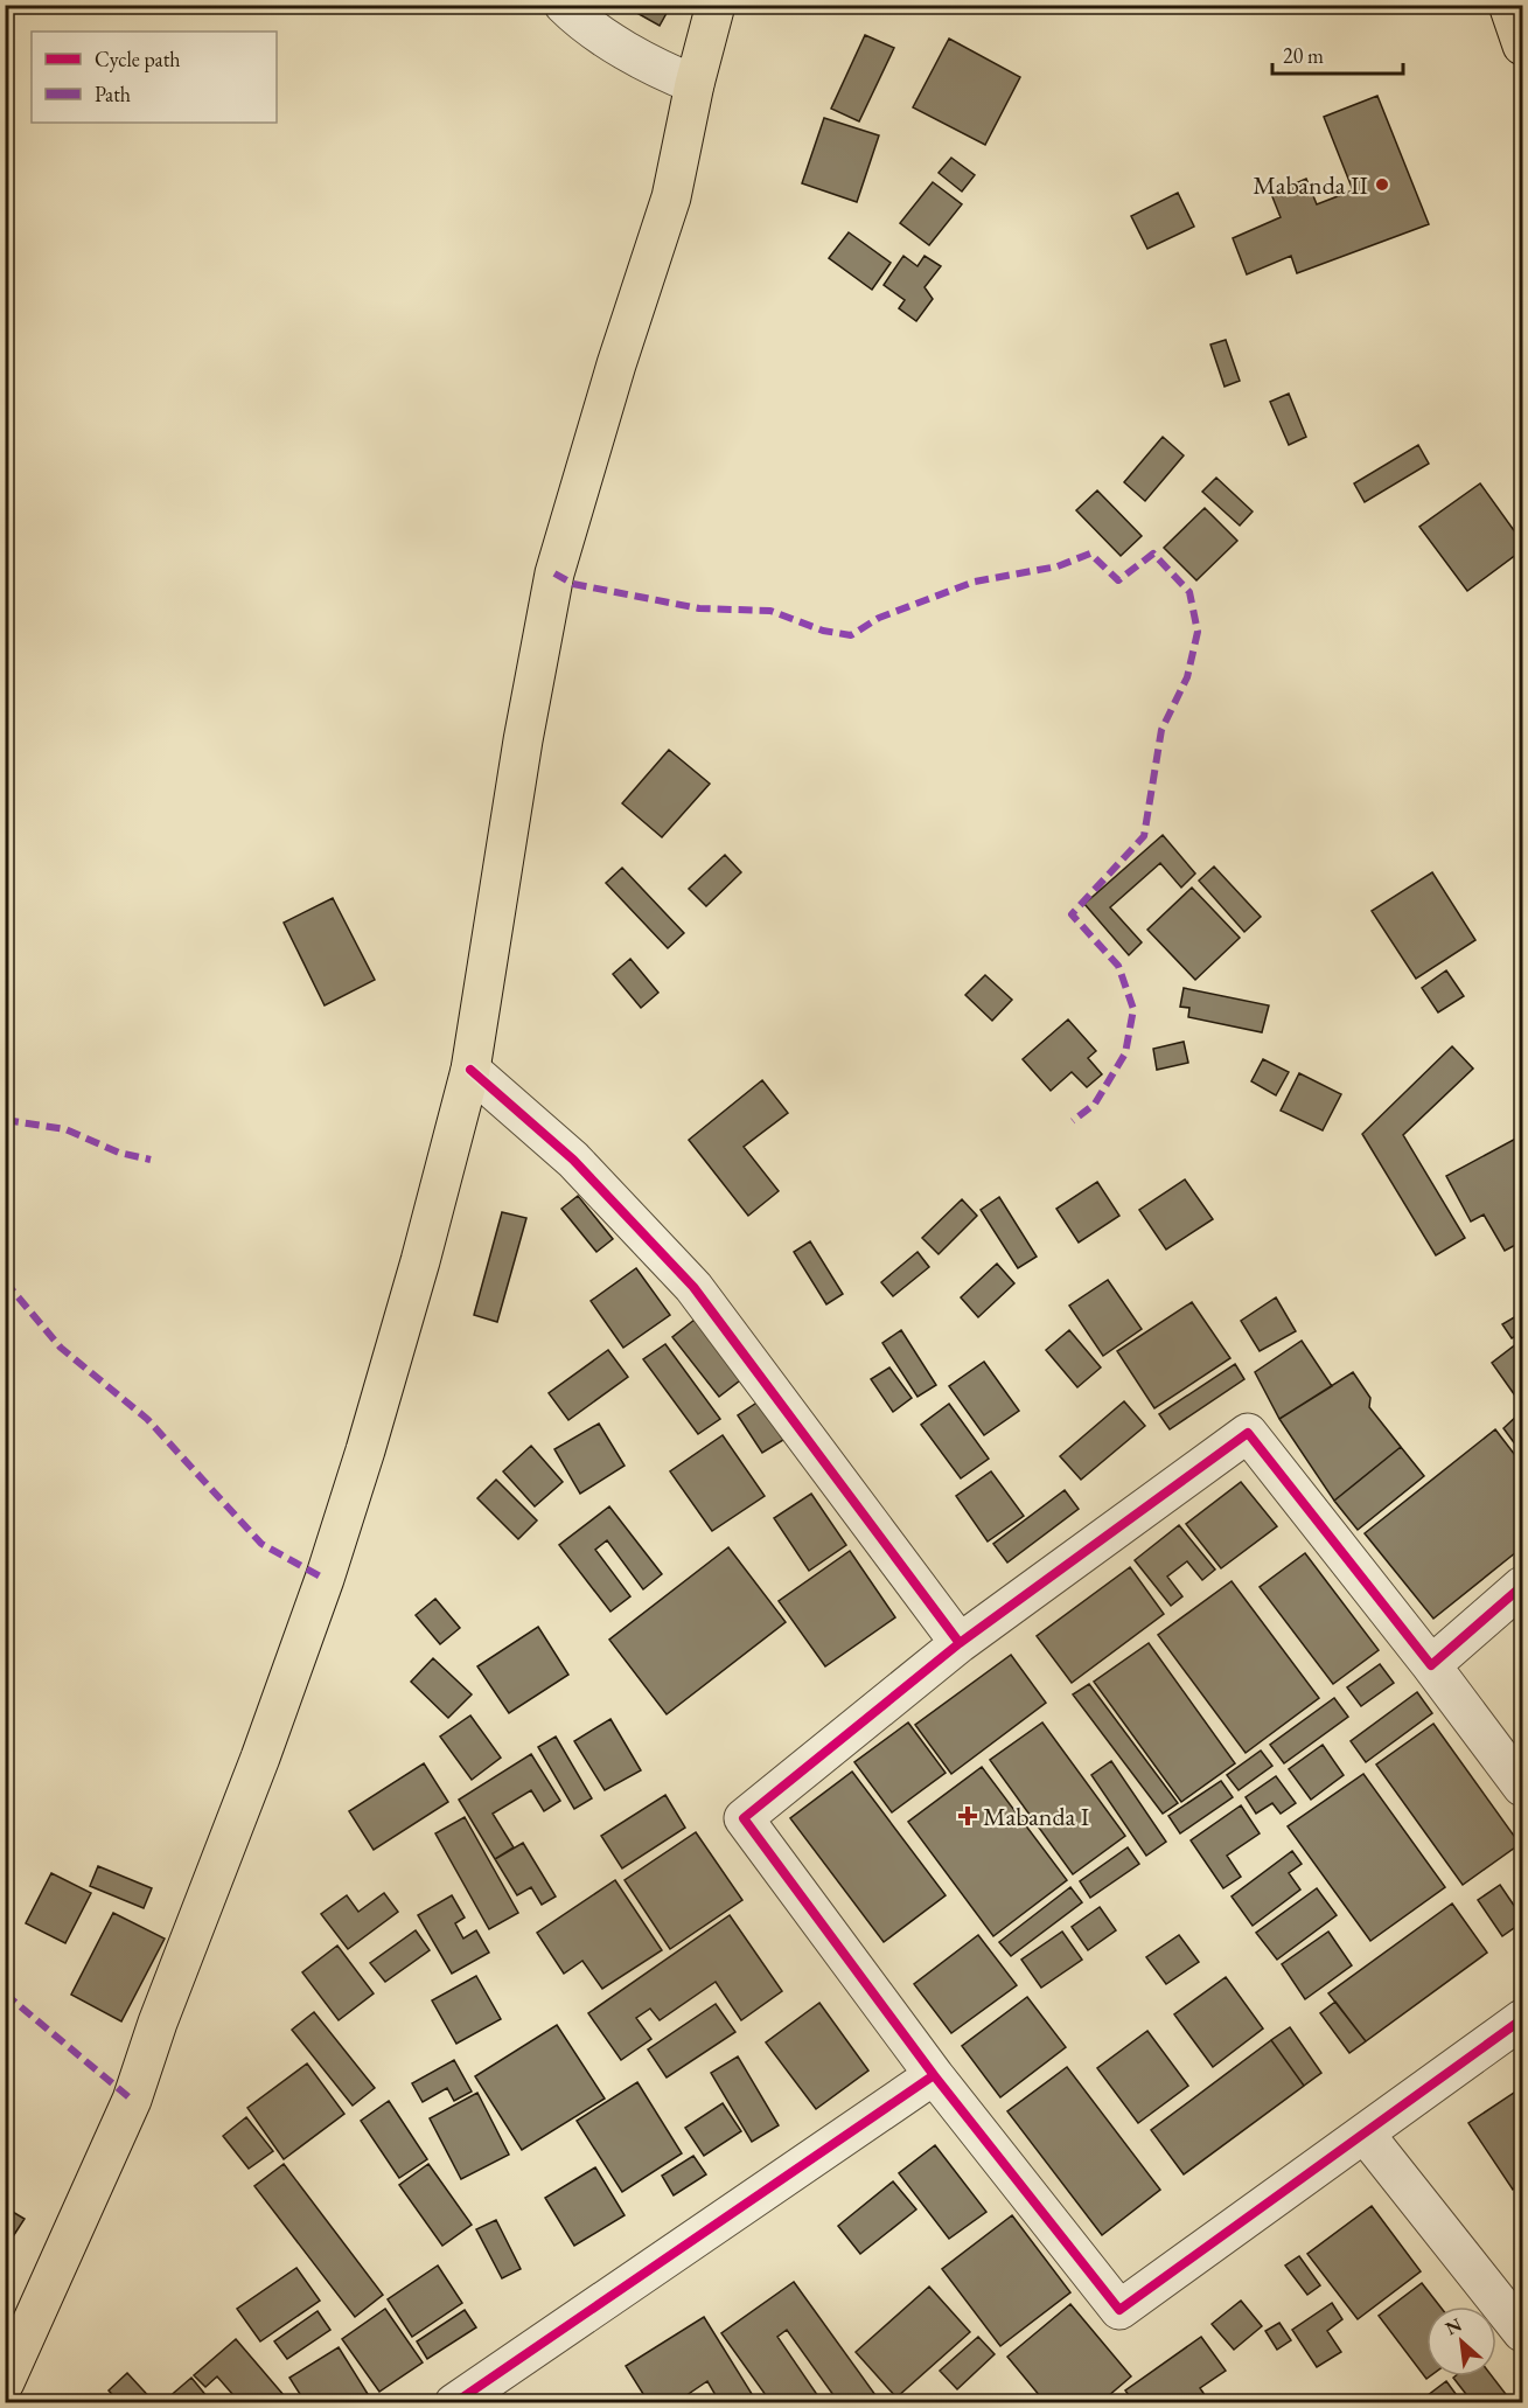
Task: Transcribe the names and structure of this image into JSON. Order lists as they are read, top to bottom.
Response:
{
  "places": {
    "other": ["Mabanda II"],
    "health": ["Mabanda I"]
  },
  "legend": ["Cycle path", "Path"],
  "scale_bar": "20 m",
  "north": "top left"
}
